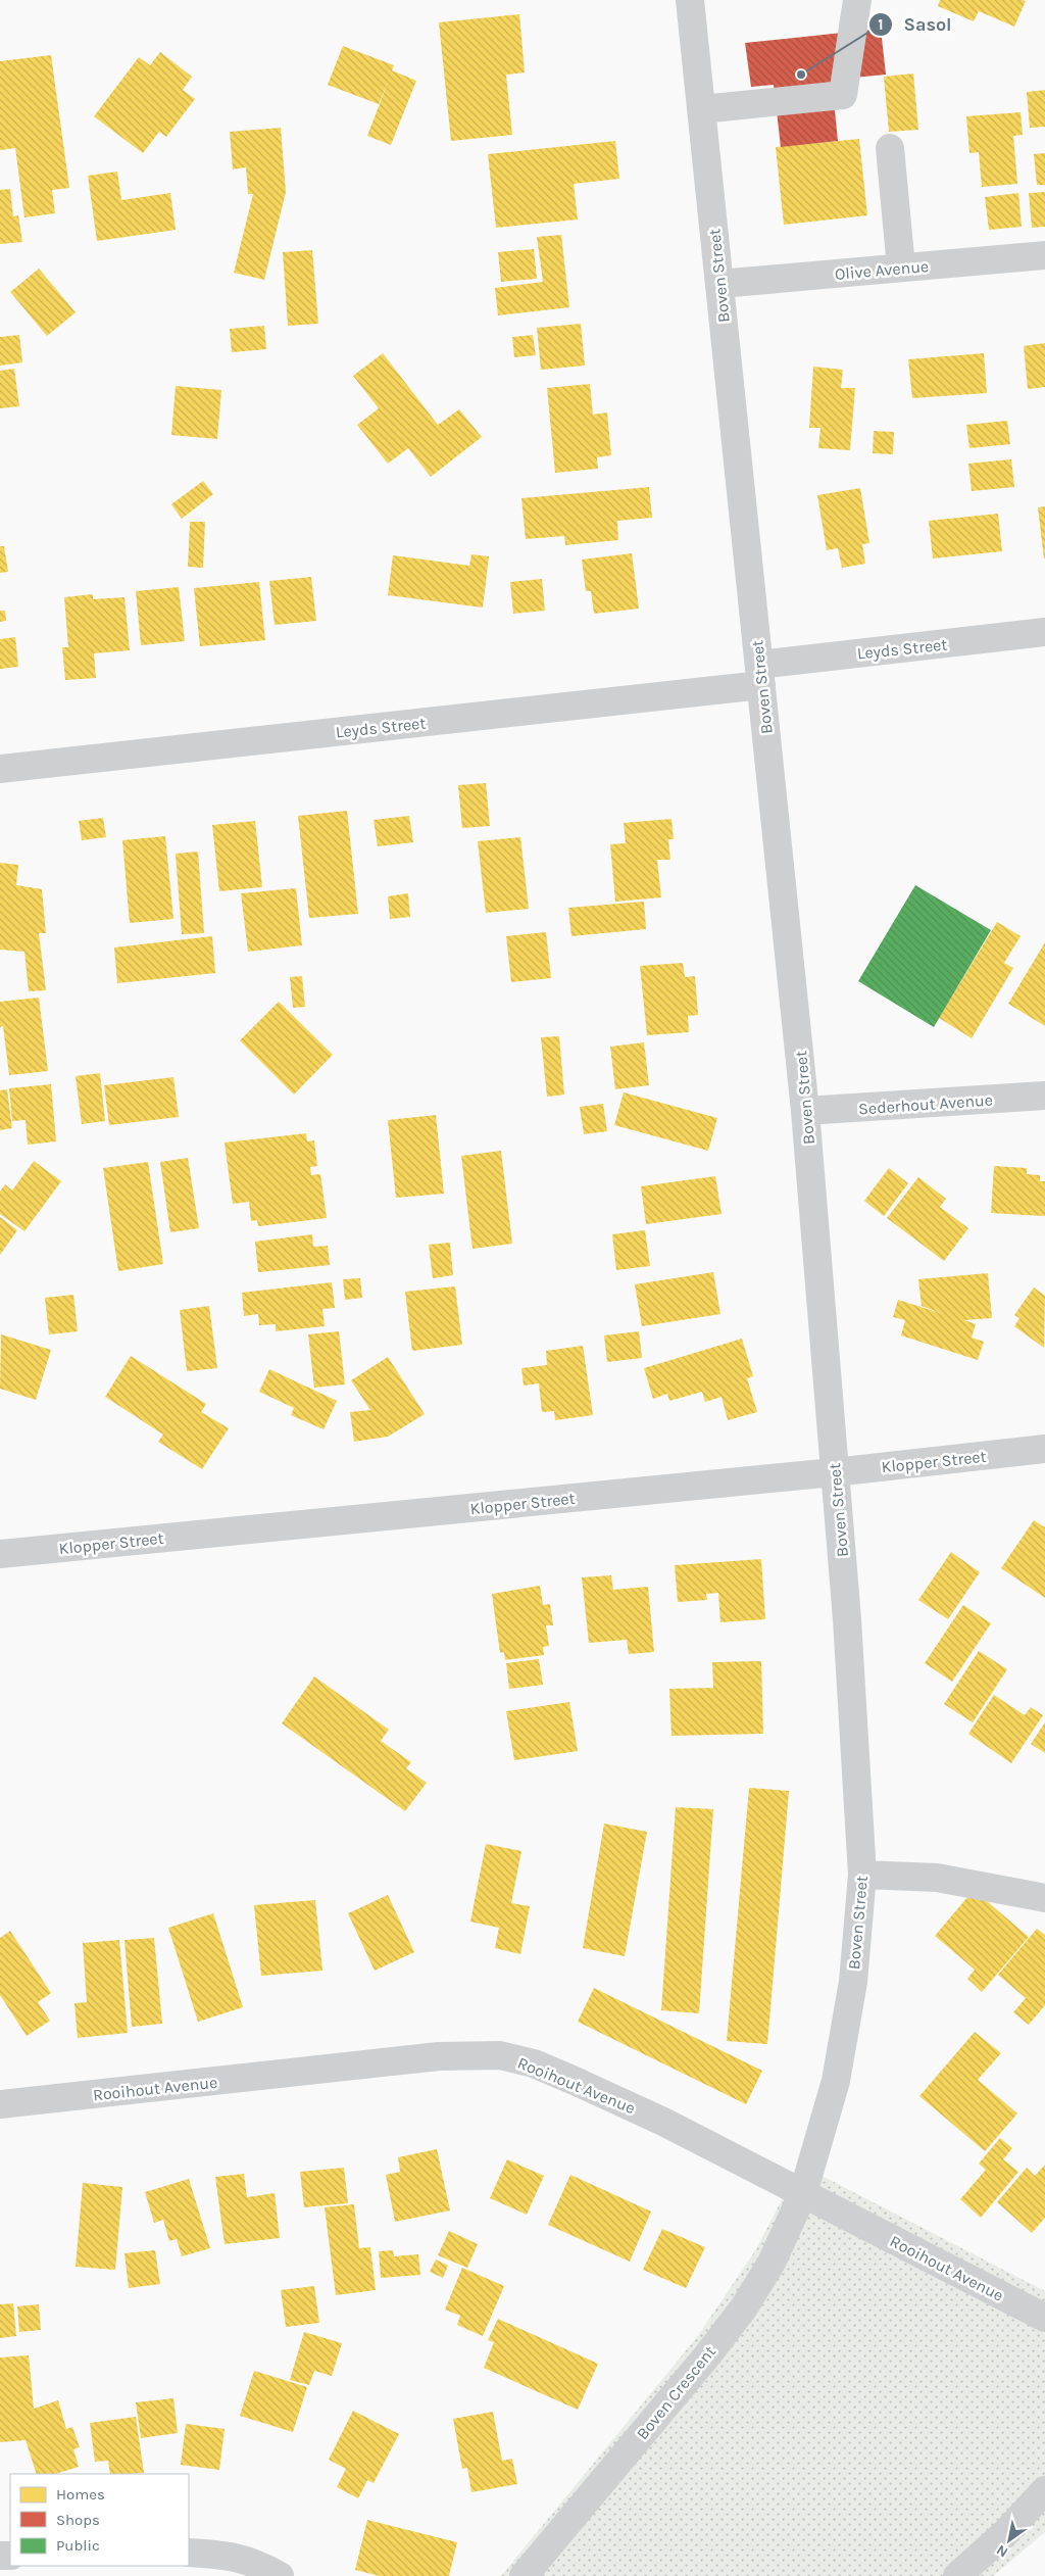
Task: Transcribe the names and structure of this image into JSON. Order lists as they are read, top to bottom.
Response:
{
  "streets": {
    "street": [
      "Olive Avenue",
      "Boven Street",
      "Leyds Street",
      "Sederhout Avenue",
      "Klopper Street",
      "Rooihout Avenue",
      "Boven Crescent"
    ]
  },
  "crossings": [
    ["Olive Avenue", "Boven Street"],
    ["Boven Street", "Leyds Street"],
    ["Boven Street", "Sederhout Avenue"],
    ["Boven Street", "Klopper Street"],
    ["Boven Street", "Rooihout Avenue"],
    ["Boven Street", "Boven Crescent"],
    ["Rooihout Avenue", "Boven Crescent"]
  ],
  "places": ["Sasol"],
  "legend": ["Homes", "Shops", "Public"],
  "north": "bottom left"
}
